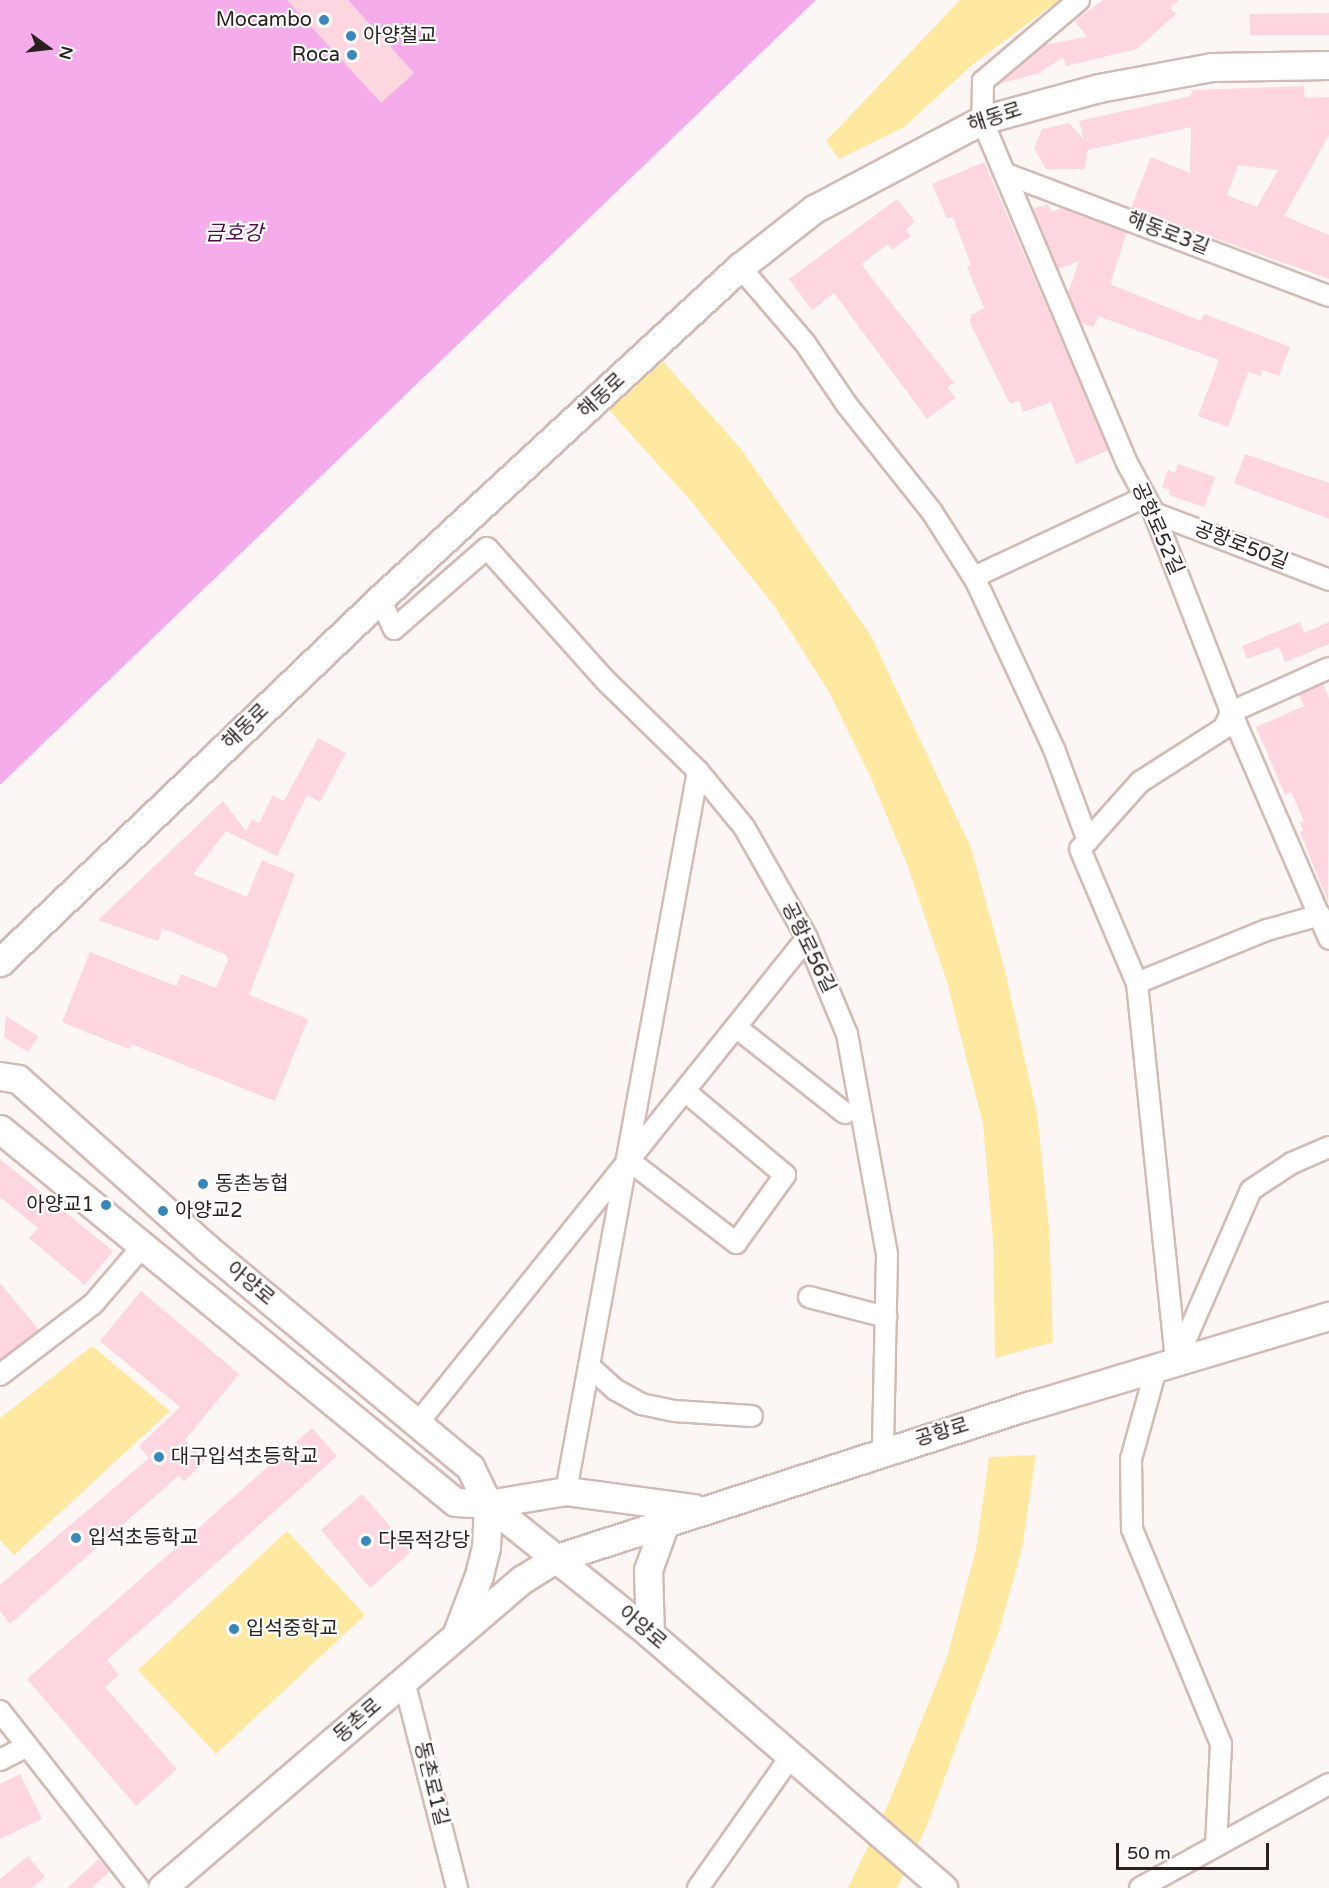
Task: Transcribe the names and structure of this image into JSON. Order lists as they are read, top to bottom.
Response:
{
  "streets": {
    "main road": [
      "해동로",
      "아양로",
      "공항로",
      "동촌로"
    ],
    "street": [
      "해동로3길",
      "공항로52길",
      "공항로50길",
      "공항로56길",
      "동촌로1길"
    ]
  },
  "crossings": [
    ["해동로", "공항로52길"],
    ["해동로", "공항로56길"],
    ["해동로3길", "공항로52길"],
    ["공항로52길", "공항로50길"],
    ["공항로56길", "공항로"],
    ["아양로", "공항로"],
    ["아양로", "동촌로"],
    ["공항로", "동촌로"],
    ["동촌로", "동촌로1길"]
  ],
  "water": ["금호강"],
  "places": [
    "Mocambo",
    "아양철교",
    "Roca",
    "동촌농협",
    "아양교1",
    "아양교2",
    "대구입석초등학교",
    "입석초등학교",
    "다목적강당",
    "입석중학교"
  ],
  "scale_bar": "50 m",
  "north": "right"
}
